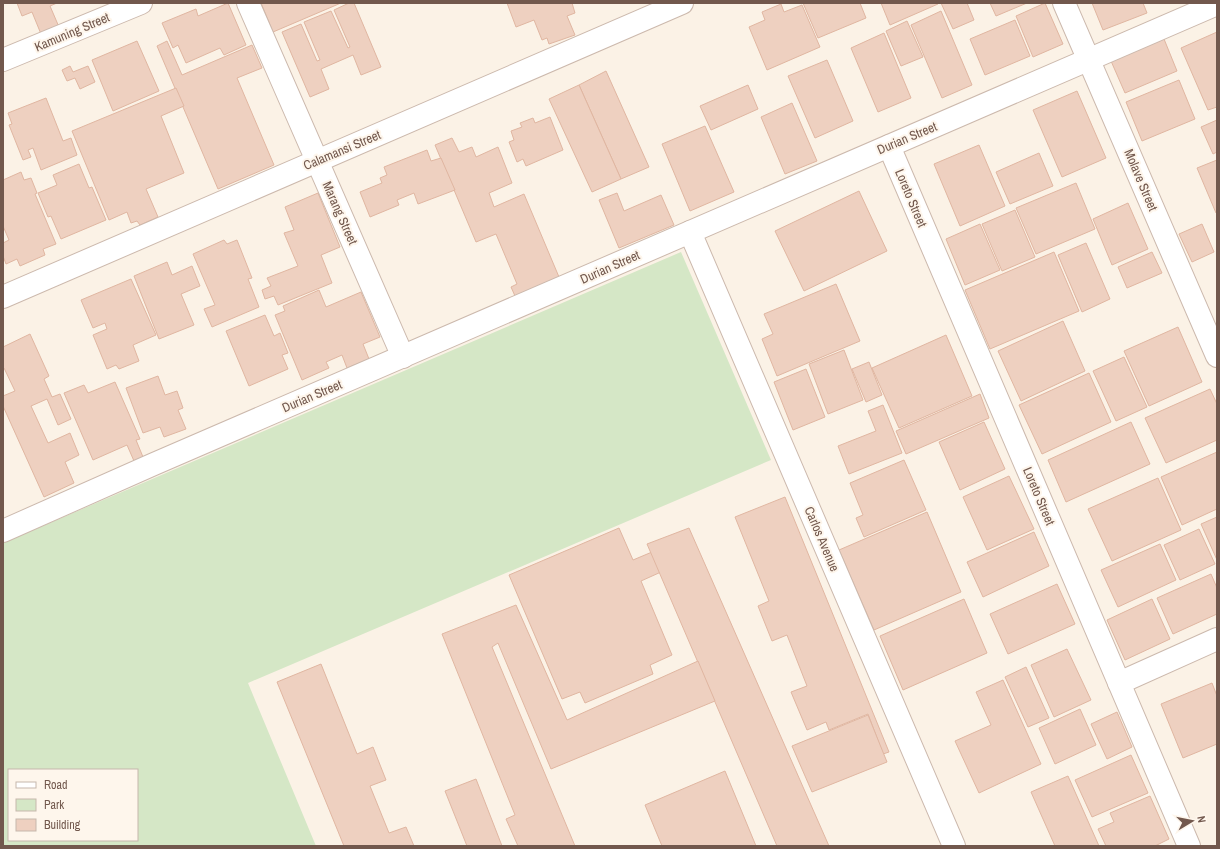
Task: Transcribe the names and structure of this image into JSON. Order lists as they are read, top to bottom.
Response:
{
  "streets": {
    "street": [
      "Kamuning Street",
      "Durian Street",
      "Calamansi Street",
      "Molave Street",
      "Loreto Street",
      "Marang Street",
      "Carlos Avenue"
    ]
  },
  "crossings": [
    ["Durian Street", "Molave Street"],
    ["Durian Street", "Loreto Street"],
    ["Durian Street", "Marang Street"],
    ["Durian Street", "Carlos Avenue"],
    ["Calamansi Street", "Marang Street"]
  ],
  "legend": ["Road", "Park", "Building"],
  "north": "right"
}
